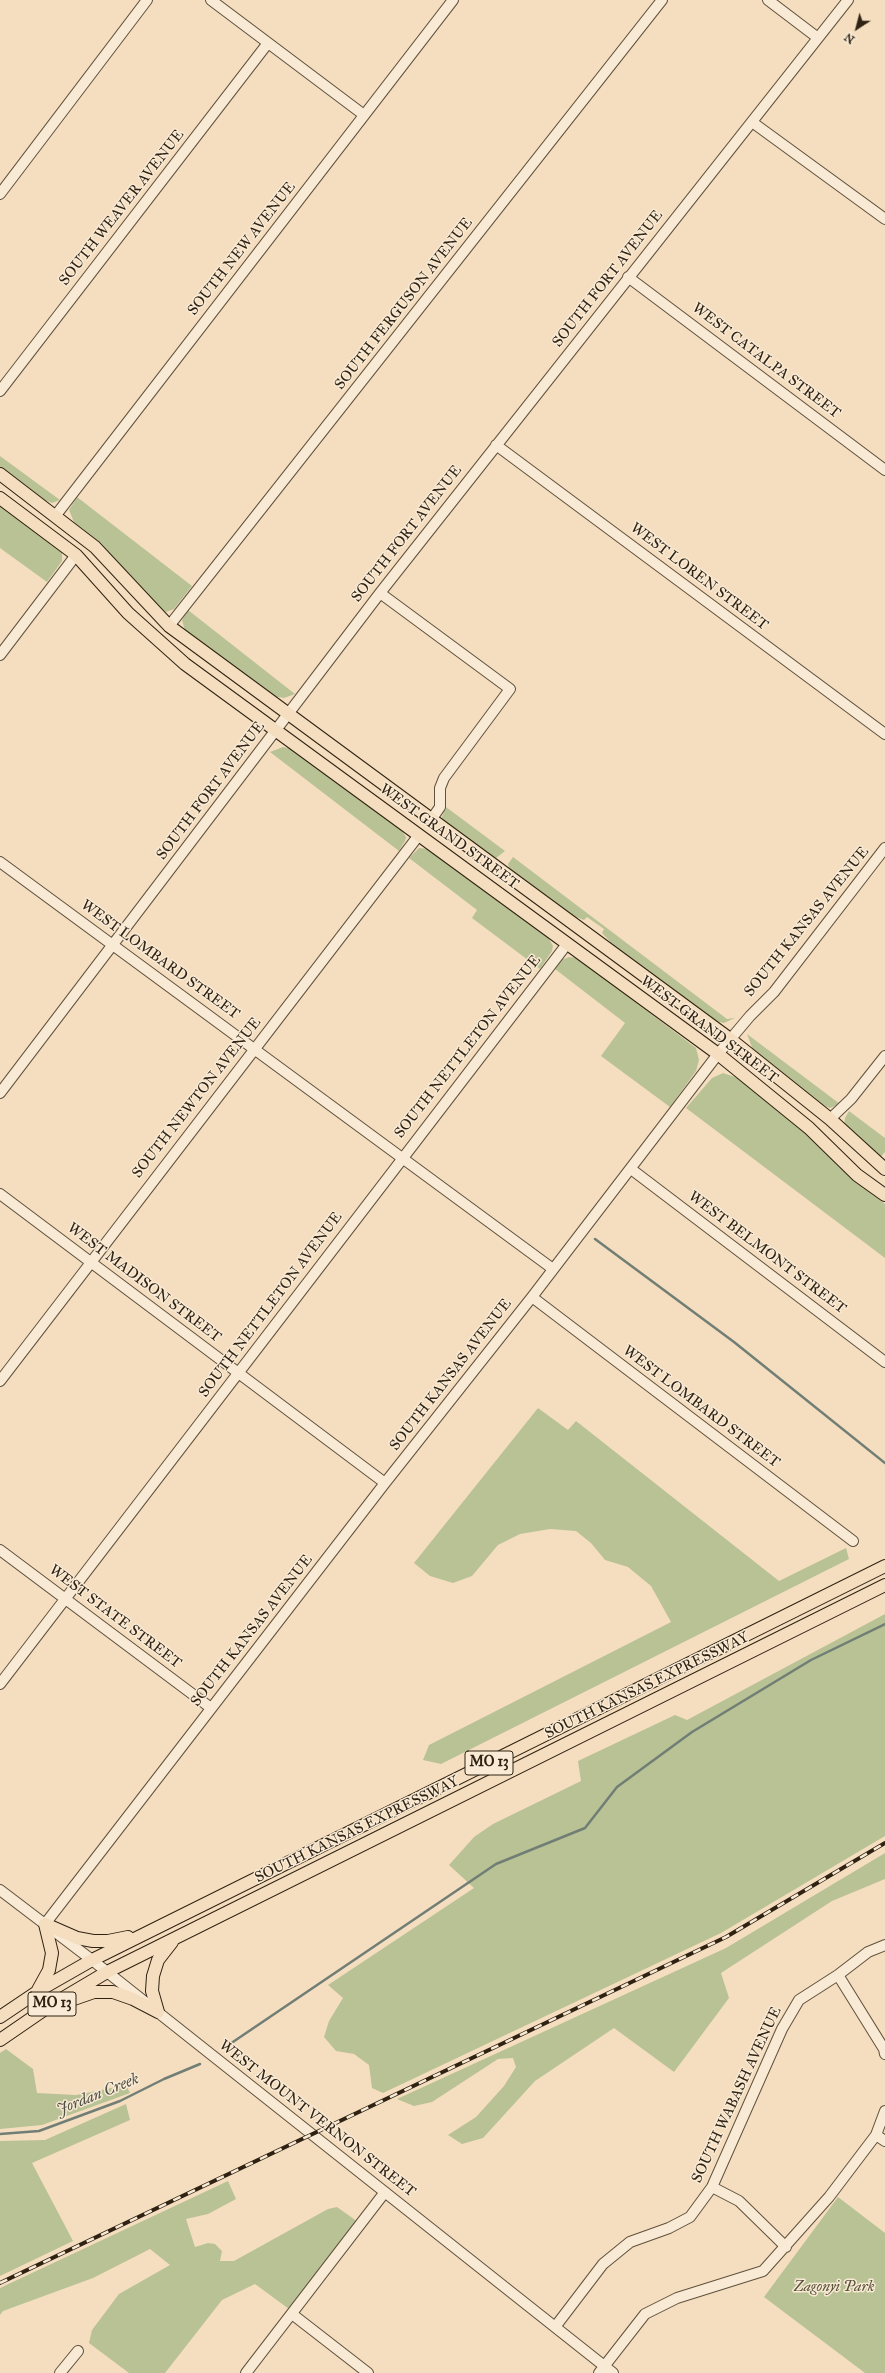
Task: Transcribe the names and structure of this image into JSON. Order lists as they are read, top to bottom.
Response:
{
  "streets": {
    "main road": ["WEST GRAND STREET", "SOUTH KANSAS EXPRESSWAY", "MO 13"],
    "street": [
      "SOUTH WEAVER AVENUE",
      "SOUTH NEW AVENUE",
      "SOUTH FORT AVENUE",
      "SOUTH FERGUSON AVENUE",
      "WEST CATALPA STREET",
      "WEST LOREN STREET",
      "SOUTH KANSAS AVENUE",
      "WEST LOMBARD STREET",
      "SOUTH NETTLETON AVENUE",
      "SOUTH NEWTON AVENUE",
      "WEST BELMONT STREET",
      "WEST MADISON STREET",
      "WEST STATE STREET",
      "SOUTH WABASH AVENUE",
      "WEST MOUNT VERNON STREET"
    ]
  },
  "crossings": [
    ["SOUTH NEW AVENUE", "WEST GRAND STREET"],
    ["SOUTH FORT AVENUE", "WEST CATALPA STREET"],
    ["SOUTH FORT AVENUE", "WEST LOREN STREET"],
    ["SOUTH FORT AVENUE", "WEST GRAND STREET"],
    ["SOUTH FORT AVENUE", "WEST LOMBARD STREET"],
    ["SOUTH FERGUSON AVENUE", "WEST GRAND STREET"],
    ["WEST GRAND STREET", "SOUTH KANSAS AVENUE"],
    ["WEST GRAND STREET", "SOUTH NETTLETON AVENUE"],
    ["WEST GRAND STREET", "SOUTH NEWTON AVENUE"],
    ["SOUTH KANSAS AVENUE", "WEST LOMBARD STREET"],
    ["SOUTH KANSAS AVENUE", "WEST BELMONT STREET"],
    ["SOUTH KANSAS AVENUE", "WEST MADISON STREET"],
    ["SOUTH KANSAS AVENUE", "WEST STATE STREET"],
    ["SOUTH KANSAS AVENUE", "WEST MOUNT VERNON STREET"],
    ["WEST LOMBARD STREET", "SOUTH NETTLETON AVENUE"],
    ["WEST LOMBARD STREET", "SOUTH NEWTON AVENUE"],
    ["SOUTH NETTLETON AVENUE", "WEST MADISON STREET"],
    ["SOUTH NETTLETON AVENUE", "WEST STATE STREET"],
    ["SOUTH NEWTON AVENUE", "WEST MADISON STREET"],
    ["SOUTH KANSAS EXPRESSWAY", "WEST MOUNT VERNON STREET"],
    ["SOUTH WABASH AVENUE", "WEST MOUNT VERNON STREET"]
  ],
  "water": ["Jordan Creek"],
  "parks": ["Zagonyi Park"],
  "north": "bottom left"
}
